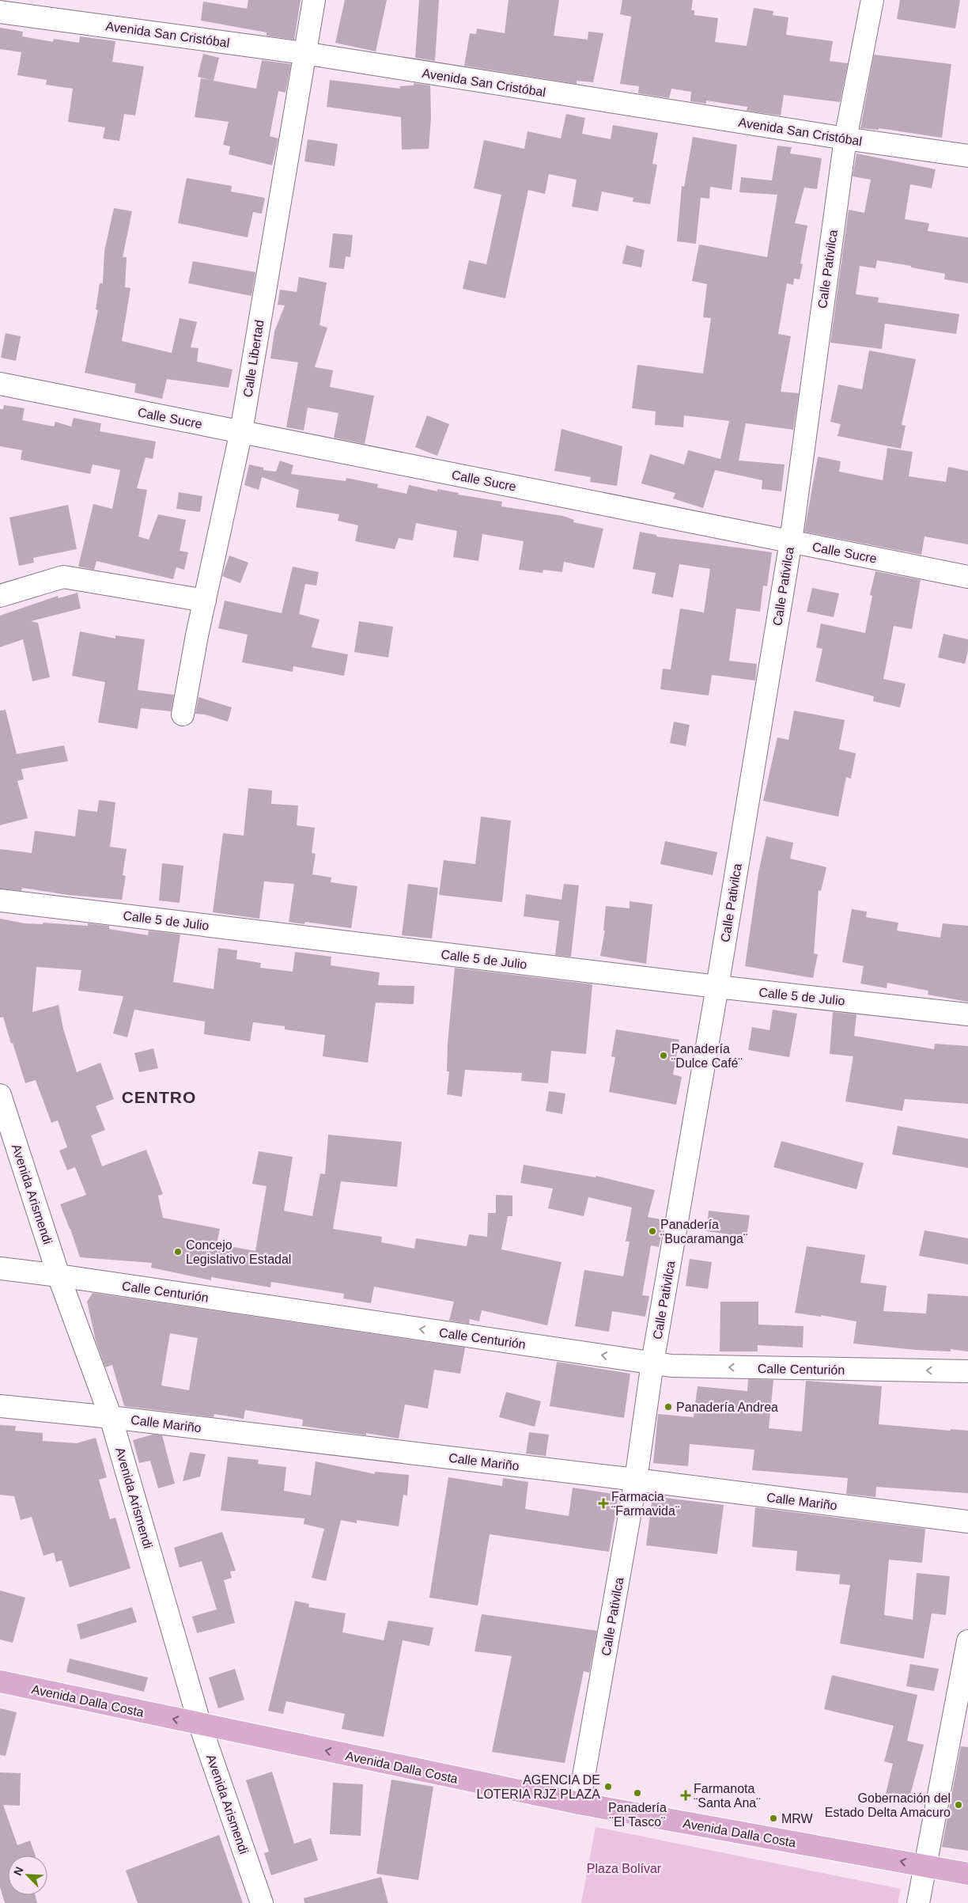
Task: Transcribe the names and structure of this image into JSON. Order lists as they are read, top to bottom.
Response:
{
  "streets": {
    "main road": ["Avenida Dalla Costa"],
    "street": [
      "Avenida San Cristóbal",
      "Calle Pativilca",
      "Calle Libertad",
      "Calle Sucre",
      "Calle 5 de Julio",
      "Avenida Arismendi",
      "Calle Centurión",
      "Calle Mariño"
    ]
  },
  "crossings": [
    ["Avenida San Cristóbal", "Calle Pativilca"],
    ["Avenida San Cristóbal", "Calle Libertad"],
    ["Calle Pativilca", "Calle Sucre"],
    ["Calle Pativilca", "Calle 5 de Julio"],
    ["Calle Pativilca", "Calle Centurión"],
    ["Calle Pativilca", "Calle Mariño"],
    ["Calle Pativilca", "Avenida Dalla Costa"],
    ["Calle Libertad", "Calle Sucre"],
    ["Avenida Arismendi", "Calle Centurión"],
    ["Avenida Arismendi", "Calle Mariño"],
    ["Avenida Arismendi", "Avenida Dalla Costa"]
  ],
  "one_way": ["Calle Centurión", "Avenida Dalla Costa"],
  "districts": ["CENTRO"],
  "parks": ["Plaza Bolívar"],
  "places": {
    "other": [
      "Panadería ¨Dulce Café¨",
      "Panadería ¨Bucaramanga¨",
      "Concejo Legislativo Estadal",
      "Panadería Andrea",
      "AGENCIA DE LOTERIA RJZ PLAZA",
      "Panadería ¨El Tasco¨",
      "Gobernación del Estado Delta Amacuro",
      "MRW"
    ],
    "health": ["Farmacia ¨Farmavida¨", "Farmanota ¨Santa Ana¨"]
  },
  "north": "top left"
}
